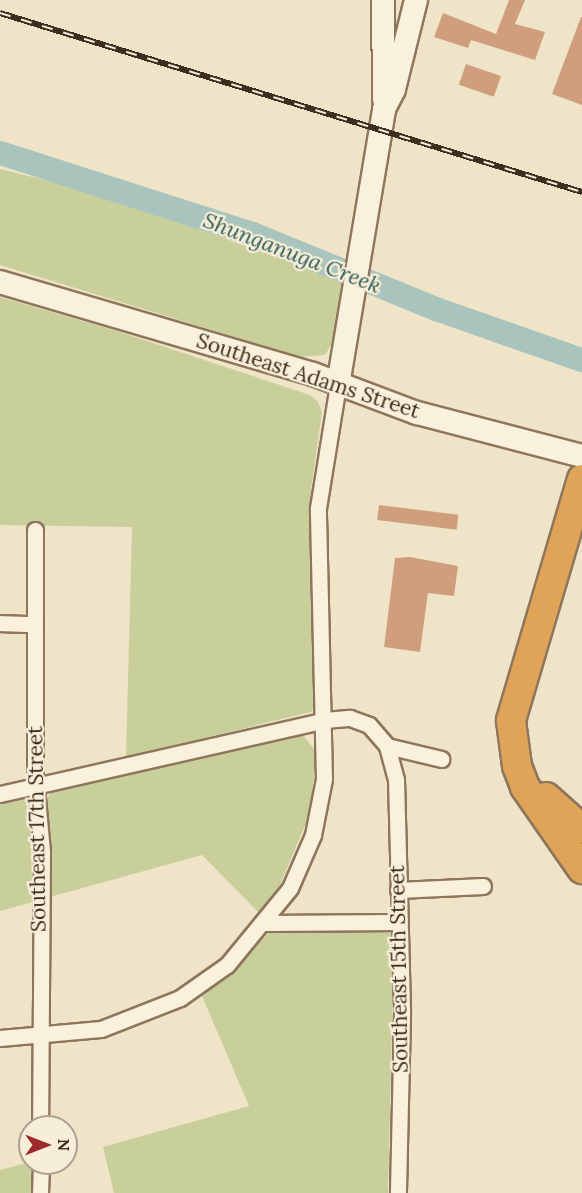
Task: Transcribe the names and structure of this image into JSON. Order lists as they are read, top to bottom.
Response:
{
  "streets": {
    "main road": ["Southeast Adams Street"],
    "street": ["Southeast 17th Street", "Southeast 15th Street"]
  },
  "water": ["Shunganuga Creek"],
  "north": "right"
}
